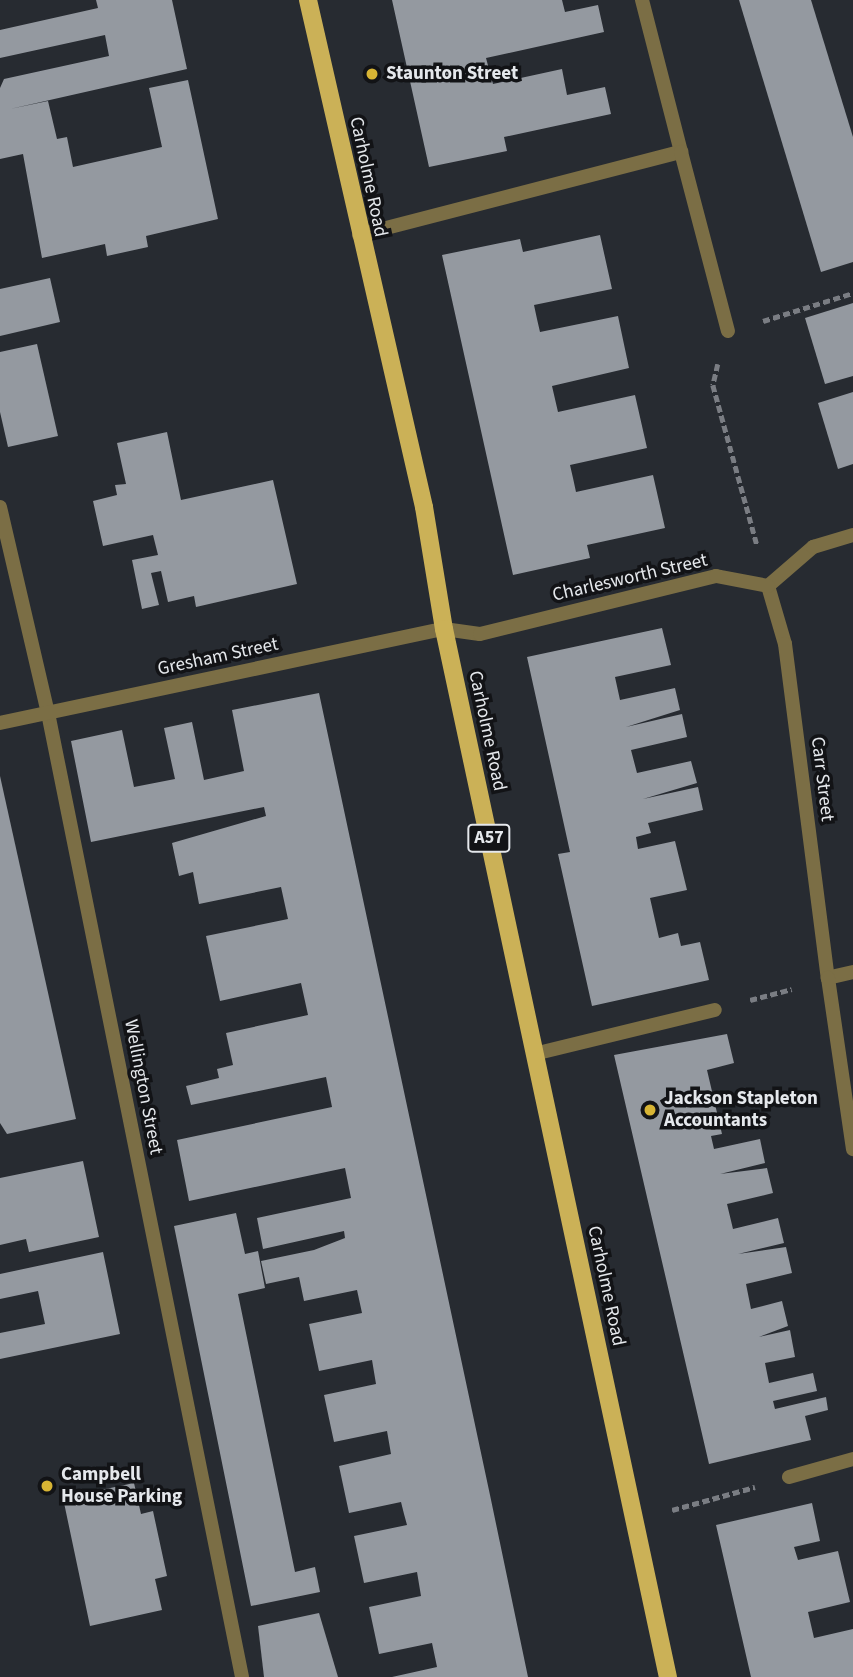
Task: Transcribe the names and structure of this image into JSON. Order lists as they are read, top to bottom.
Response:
{
  "streets": {
    "main road": ["Carholme Road", "A57"],
    "street": [
      "Charlesworth Street",
      "Gresham Street",
      "Carr Street",
      "Wellington Street"
    ]
  },
  "crossings": [
    ["Carholme Road", "Charlesworth Street"],
    ["Carholme Road", "Gresham Street"],
    ["Charlesworth Street", "Gresham Street"],
    ["Charlesworth Street", "Carr Street"],
    ["Gresham Street", "Wellington Street"]
  ],
  "places": ["Staunton Street", "Jackson Stapleton Accountants", "Campbell House Parking"]
}
